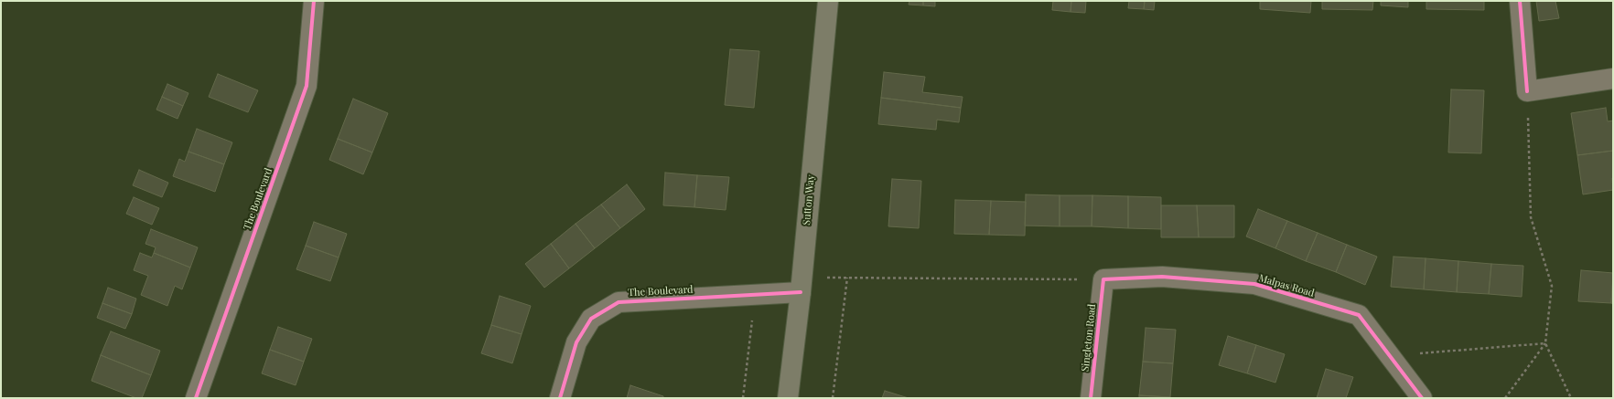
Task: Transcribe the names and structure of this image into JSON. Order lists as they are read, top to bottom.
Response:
{
  "streets": {
    "main road": ["Sutton Way"],
    "street": ["The Boulevard", "Malpas Road", "Singleton Road"]
  },
  "crossings": [
    ["The Boulevard", "Sutton Way"],
    ["Malpas Road", "Singleton Road"]
  ]
}
